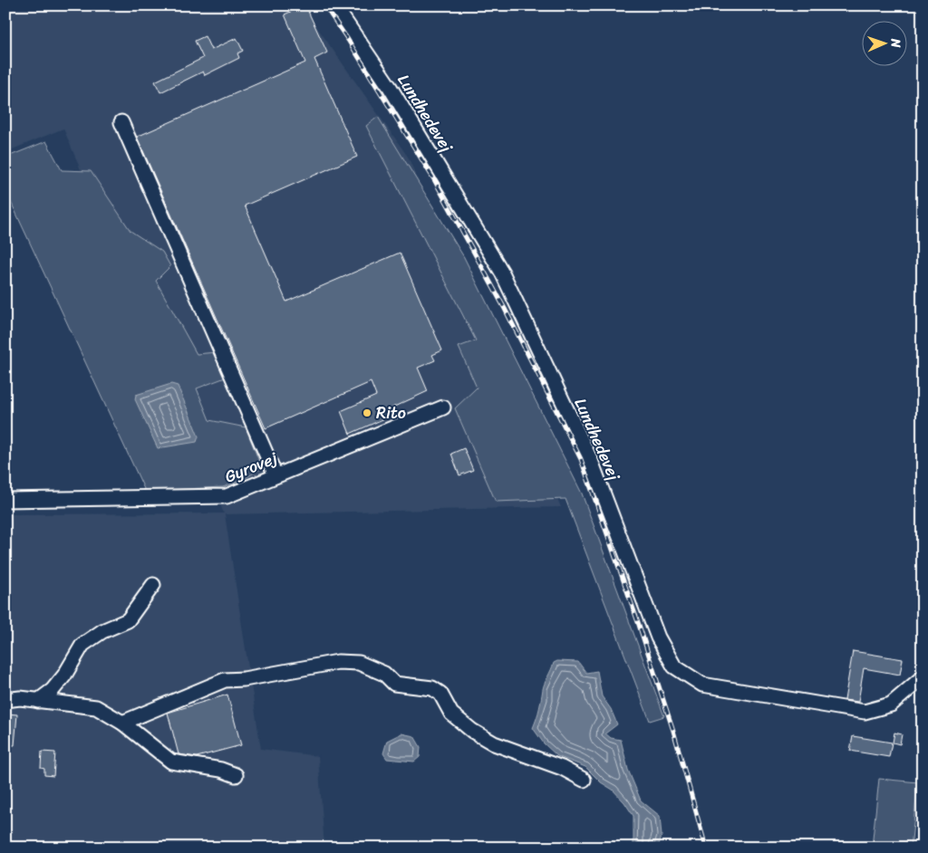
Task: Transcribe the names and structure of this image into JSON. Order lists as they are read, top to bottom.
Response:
{
  "streets": {
    "street": ["Lundhedevej", "Gyrovej"]
  },
  "places": ["Rito"],
  "north": "right"
}
